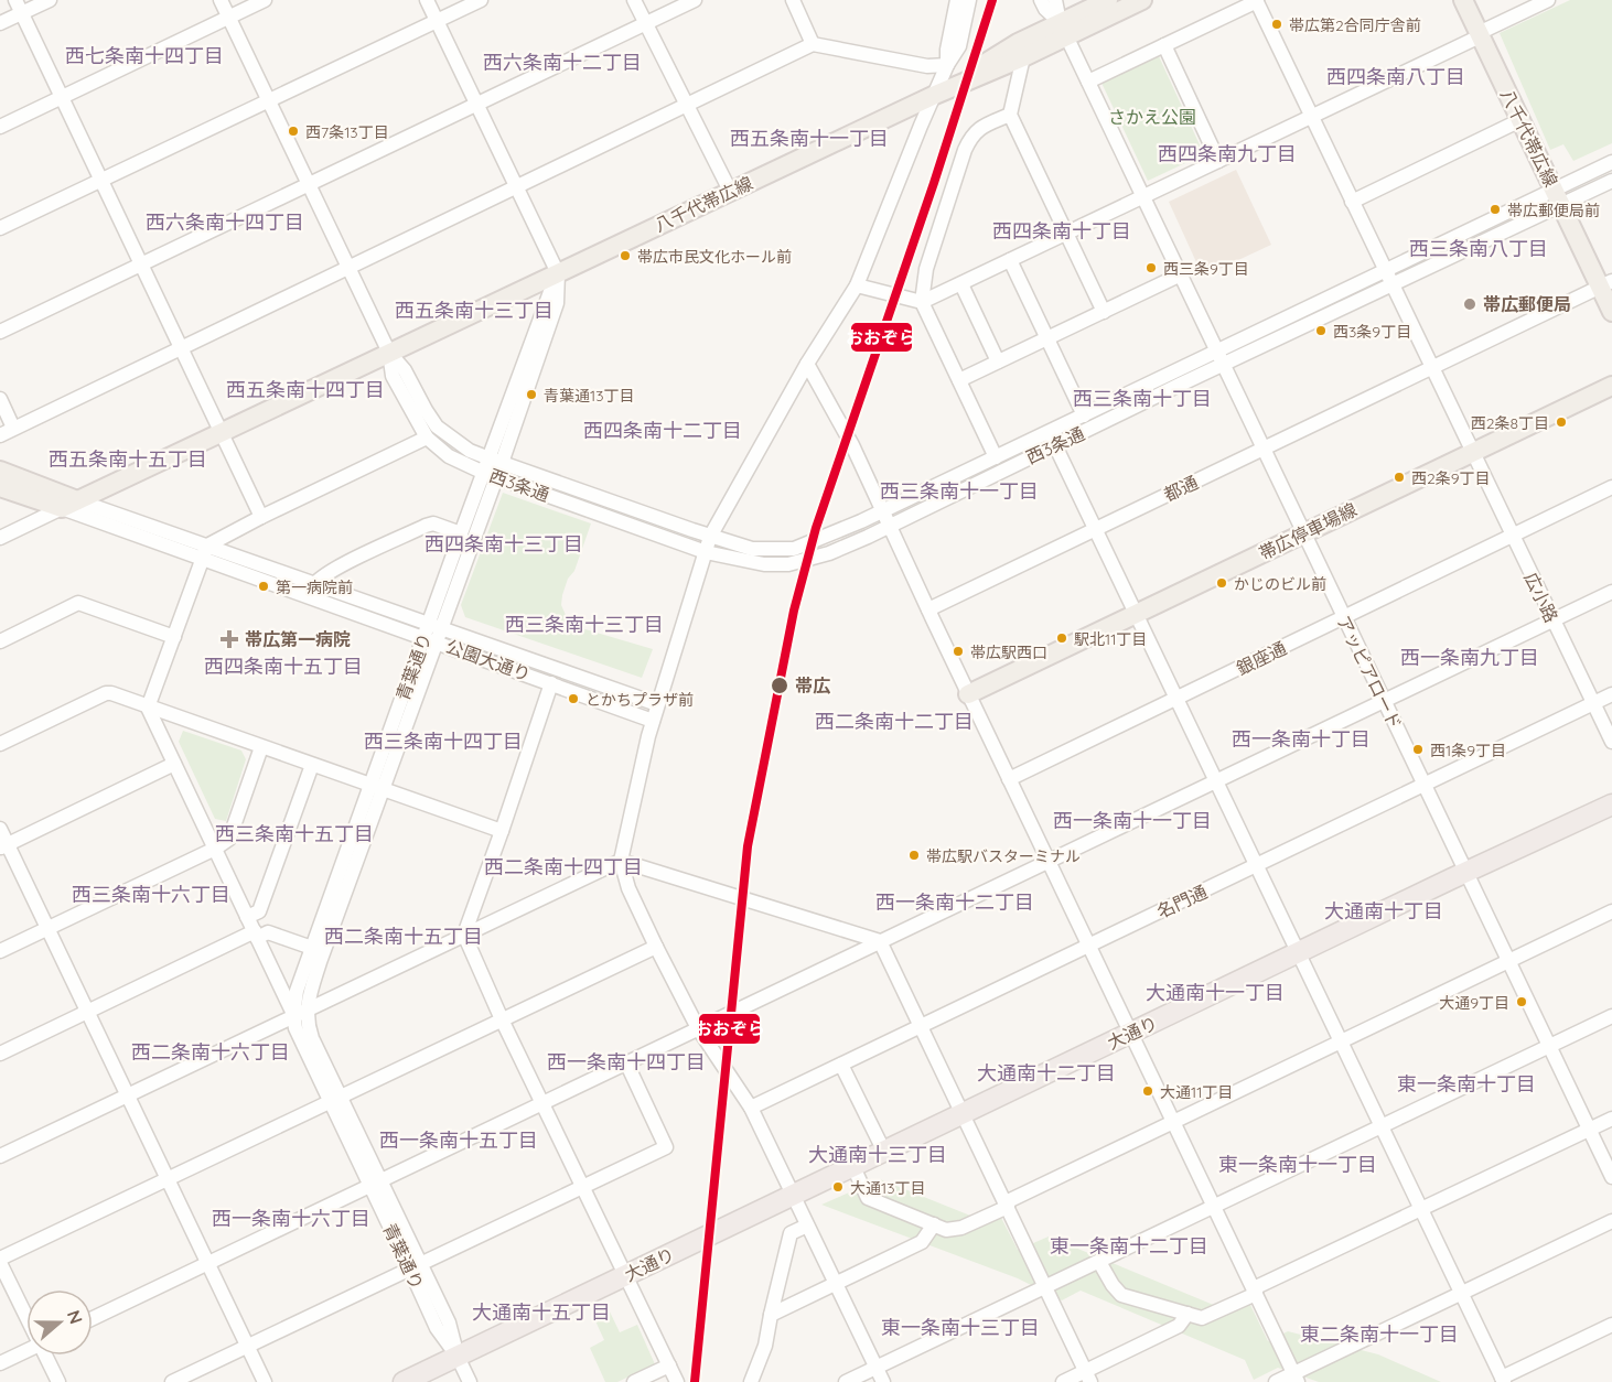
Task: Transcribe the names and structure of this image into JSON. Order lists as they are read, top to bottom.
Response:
{
  "streets": {
    "highway": ["大通り"],
    "main road": ["八千代帯広線", "帯広停車場線"],
    "street": [
      "西3条通",
      "都通",
      "広小路",
      "銀座通",
      "公園大通り",
      "青葉通り",
      "アッピアロード",
      "名門通"
    ]
  },
  "crossings": [
    ["八千代帯広線", "西3条通"],
    ["八千代帯広線", "都通"],
    ["八千代帯広線", "公園大通り"],
    ["八千代帯広線", "アッピアロード"],
    ["西3条通", "広小路"],
    ["西3条通", "青葉通り"],
    ["西3条通", "アッピアロード"],
    ["都通", "広小路"],
    ["都通", "アッピアロード"],
    ["帯広停車場線", "広小路"],
    ["帯広停車場線", "アッピアロード"],
    ["広小路", "銀座通"],
    ["広小路", "名門通"],
    ["銀座通", "アッピアロード"],
    ["公園大通り", "青葉通り"],
    ["青葉通り", "大通り"],
    ["アッピアロード", "名門通"],
    ["アッピアロード", "大通り"]
  ],
  "districts": [
    "西七条南十四丁目",
    "西六条南十二丁目",
    "西四条南八丁目",
    "西五条南十一丁目",
    "西四条南九丁目",
    "西六条南十四丁目",
    "西四条南十丁目",
    "西三条南八丁目",
    "西五条南十三丁目",
    "西五条南十四丁目",
    "西三条南十丁目",
    "西四条南十二丁目",
    "西五条南十五丁目",
    "西三条南十一丁目",
    "西四条南十三丁目",
    "西三条南十三丁目",
    "西一条南九丁目",
    "西四条南十五丁目",
    "西二条南十二丁目",
    "西一条南十丁目",
    "西三条南十四丁目",
    "西一条南十一丁目",
    "西三条南十五丁目",
    "西二条南十四丁目",
    "西三条南十六丁目",
    "西一条南十二丁目",
    "大通南十丁目",
    "西二条南十五丁目",
    "大通南十一丁目",
    "西二条南十六丁目",
    "西一条南十四丁目",
    "大通南十二丁目",
    "東一条南十丁目",
    "西一条南十五丁目",
    "大通南十三丁目",
    "東一条南十一丁目",
    "西一条南十六丁目",
    "東一条南十二丁目",
    "大通南十五丁目",
    "東一条南十三丁目",
    "東二条南十一丁目"
  ],
  "parks": ["さかえ公園"],
  "places": {
    "other": [
      "帯広第2合同庁舎前",
      "西7条13丁目",
      "帯広郵便局前",
      "帯広市民文化ホール前",
      "西三条9丁目",
      "帯広郵便局",
      "西3条9丁目",
      "青葉通13丁目",
      "西2条8丁目",
      "西2条9丁目",
      "かじのビル前",
      "第一病院前",
      "駅北11丁目",
      "帯広駅西口",
      "帯広",
      "とかちプラザ前",
      "西1条9丁目",
      "帯広駅バスターミナル",
      "大通9丁目",
      "大通11丁目",
      "大通13丁目"
    ],
    "health": ["帯広第一病院"]
  },
  "lines": ["transit line おおぞら"],
  "north": "right"
}
